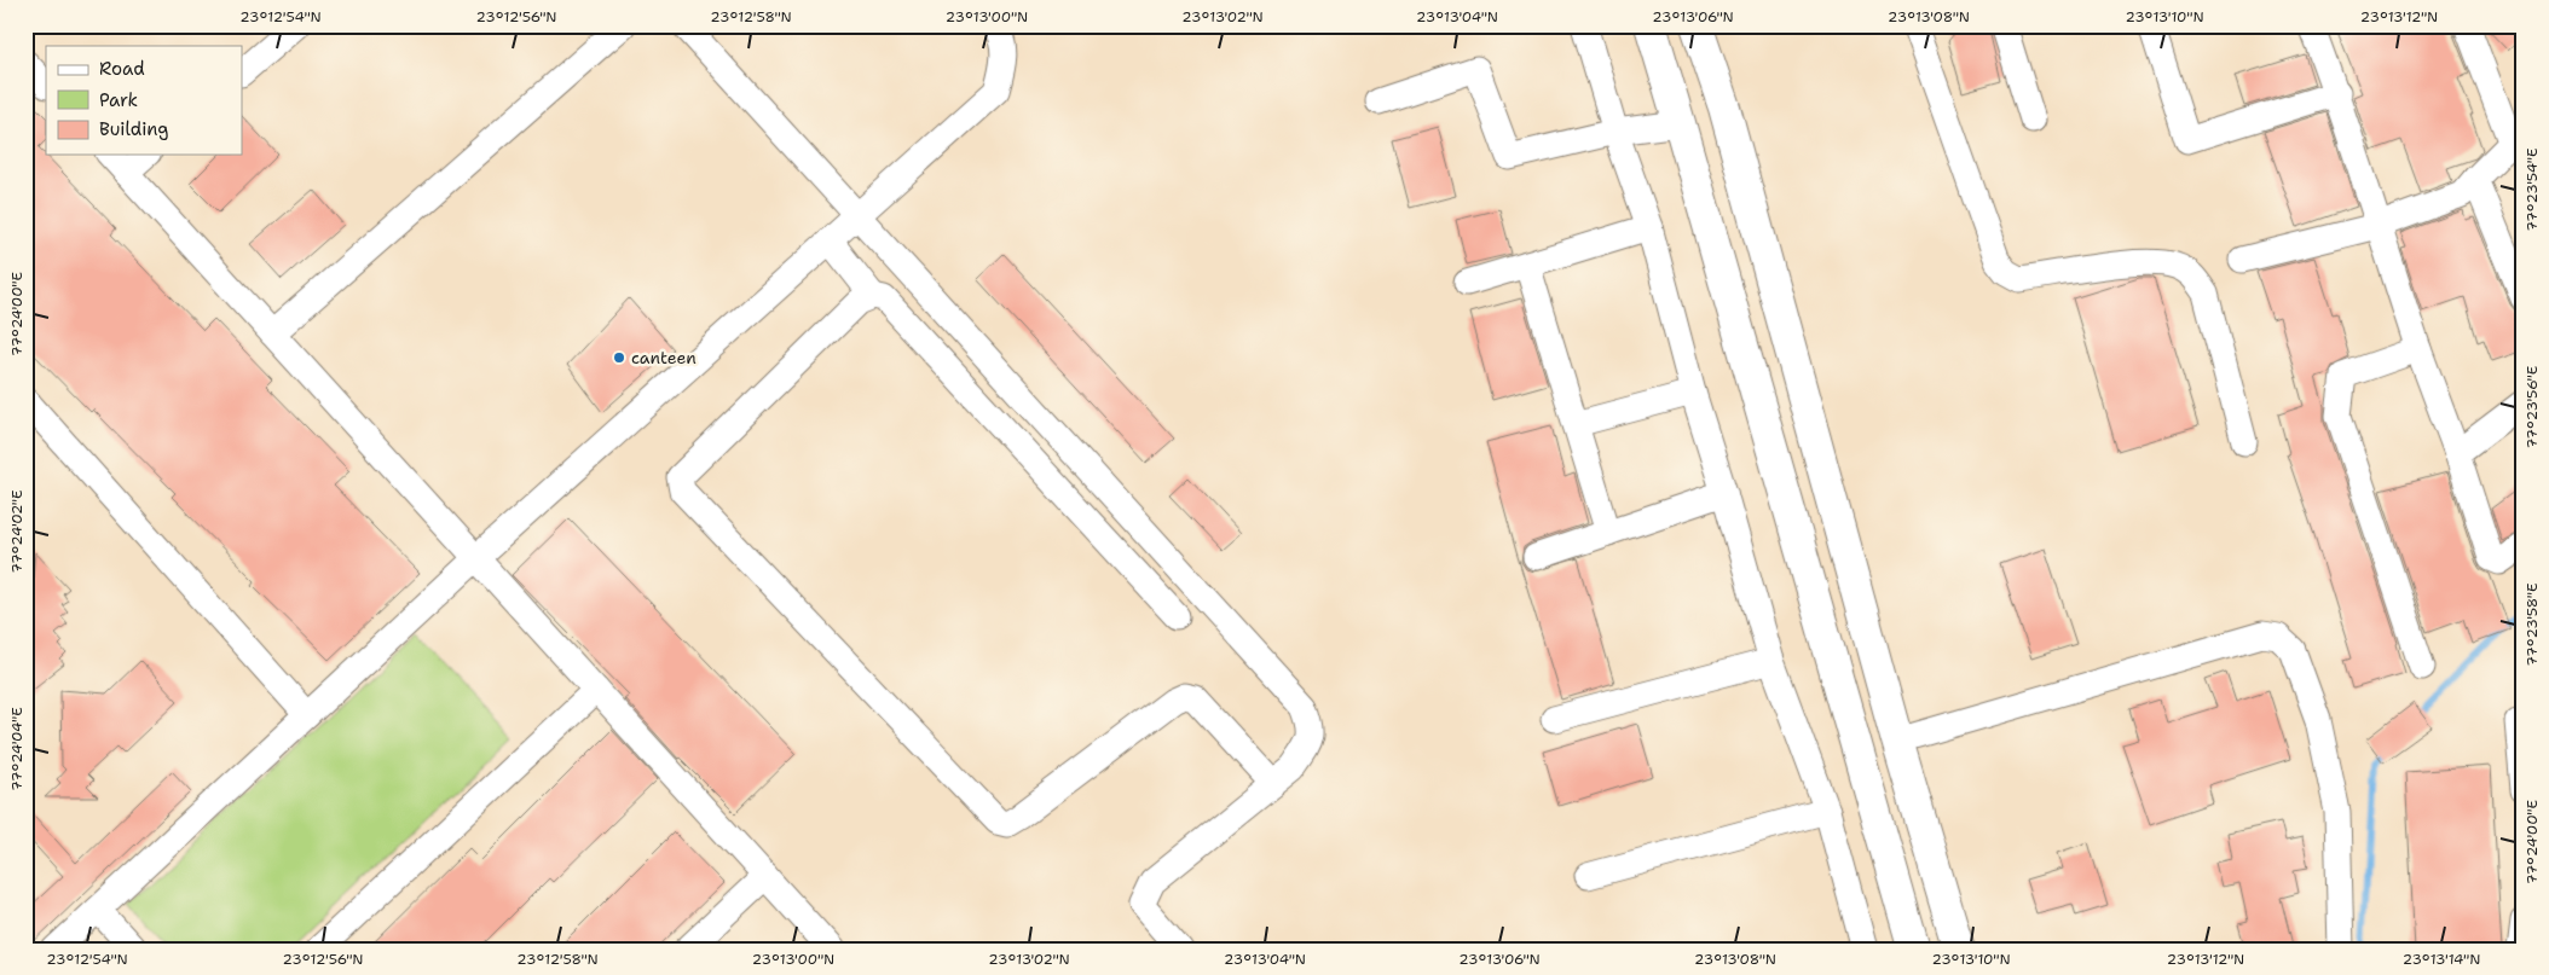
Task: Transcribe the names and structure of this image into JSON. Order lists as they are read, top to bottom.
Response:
{
  "places": ["canteen"],
  "legend": ["Road", "Park", "Building"],
  "coordinates": [
    "23°12'54\"N",
    "23°12'56\"N",
    "23°12'58\"N",
    "23°13'00\"N",
    "23°13'02\"N",
    "23°13'04\"N",
    "23°13'06\"N",
    "23°13'08\"N",
    "23°13'10\"N",
    "23°13'12\"N",
    "77°23'54\"E",
    "77°24'00\"E",
    "77°23'56\"E",
    "77°24'02\"E",
    "77°23'58\"E",
    "77°24'04\"E",
    "23°13'14\"N"
  ]
}
